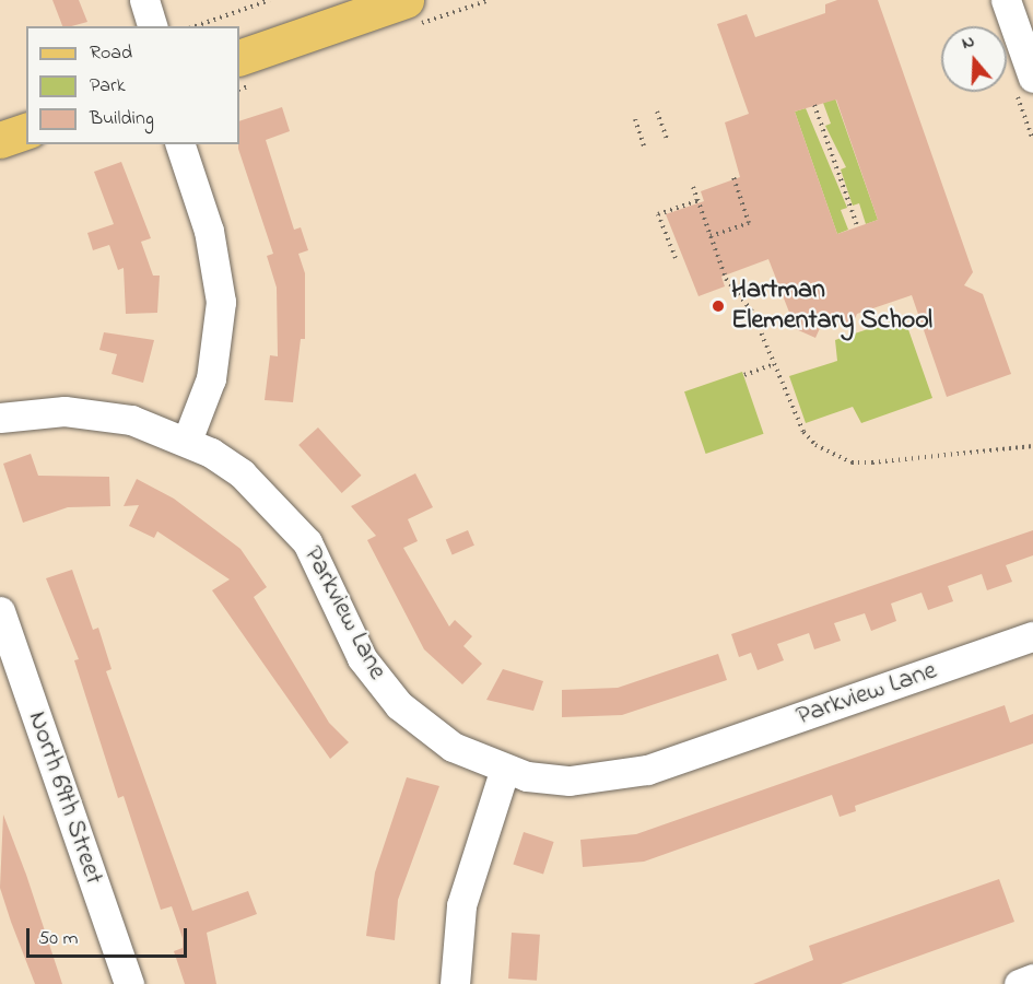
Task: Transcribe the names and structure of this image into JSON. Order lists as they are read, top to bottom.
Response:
{
  "streets": {
    "street": ["Parkview Lane", "North 69th Street"]
  },
  "places": ["Hartman Elementary School"],
  "legend": ["Road", "Park", "Building"],
  "scale_bar": "50 m",
  "north": "top"
}
